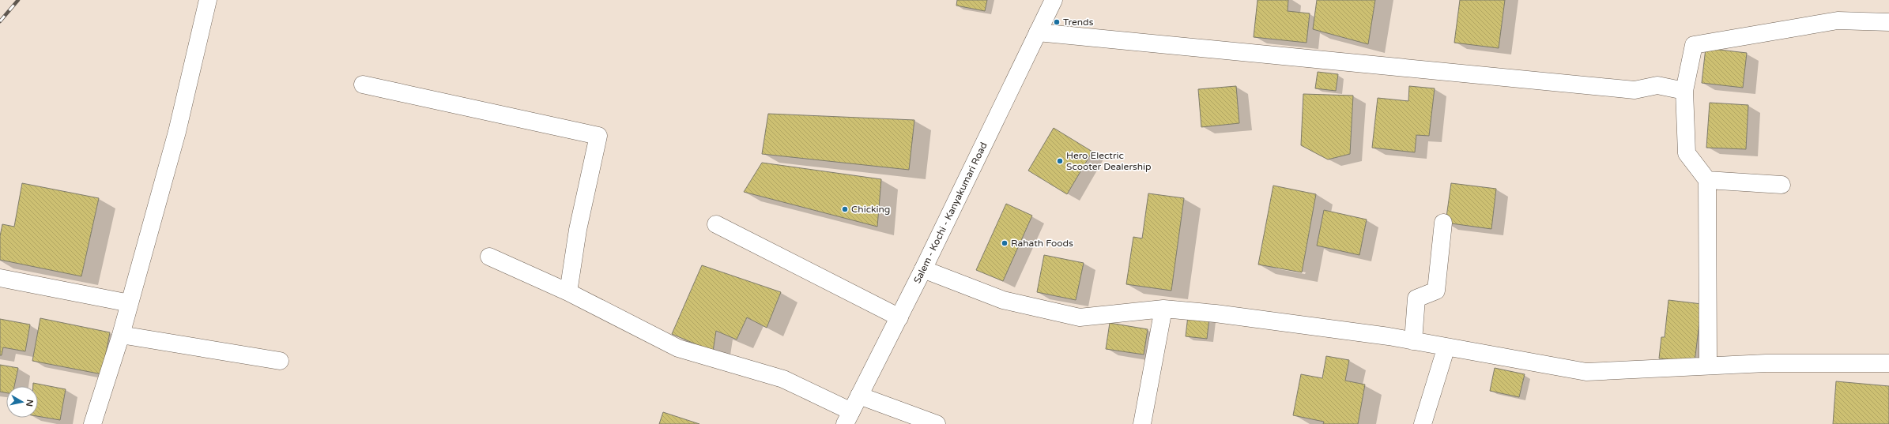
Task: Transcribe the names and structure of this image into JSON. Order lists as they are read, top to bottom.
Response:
{
  "streets": {
    "street": ["Salem - Kochi - Kanyakumari Road"]
  },
  "places": [
    "Trends",
    "Hero Electric Scooter Dealership",
    "Chicking",
    "Rahath Foods"
  ],
  "north": "right"
}
